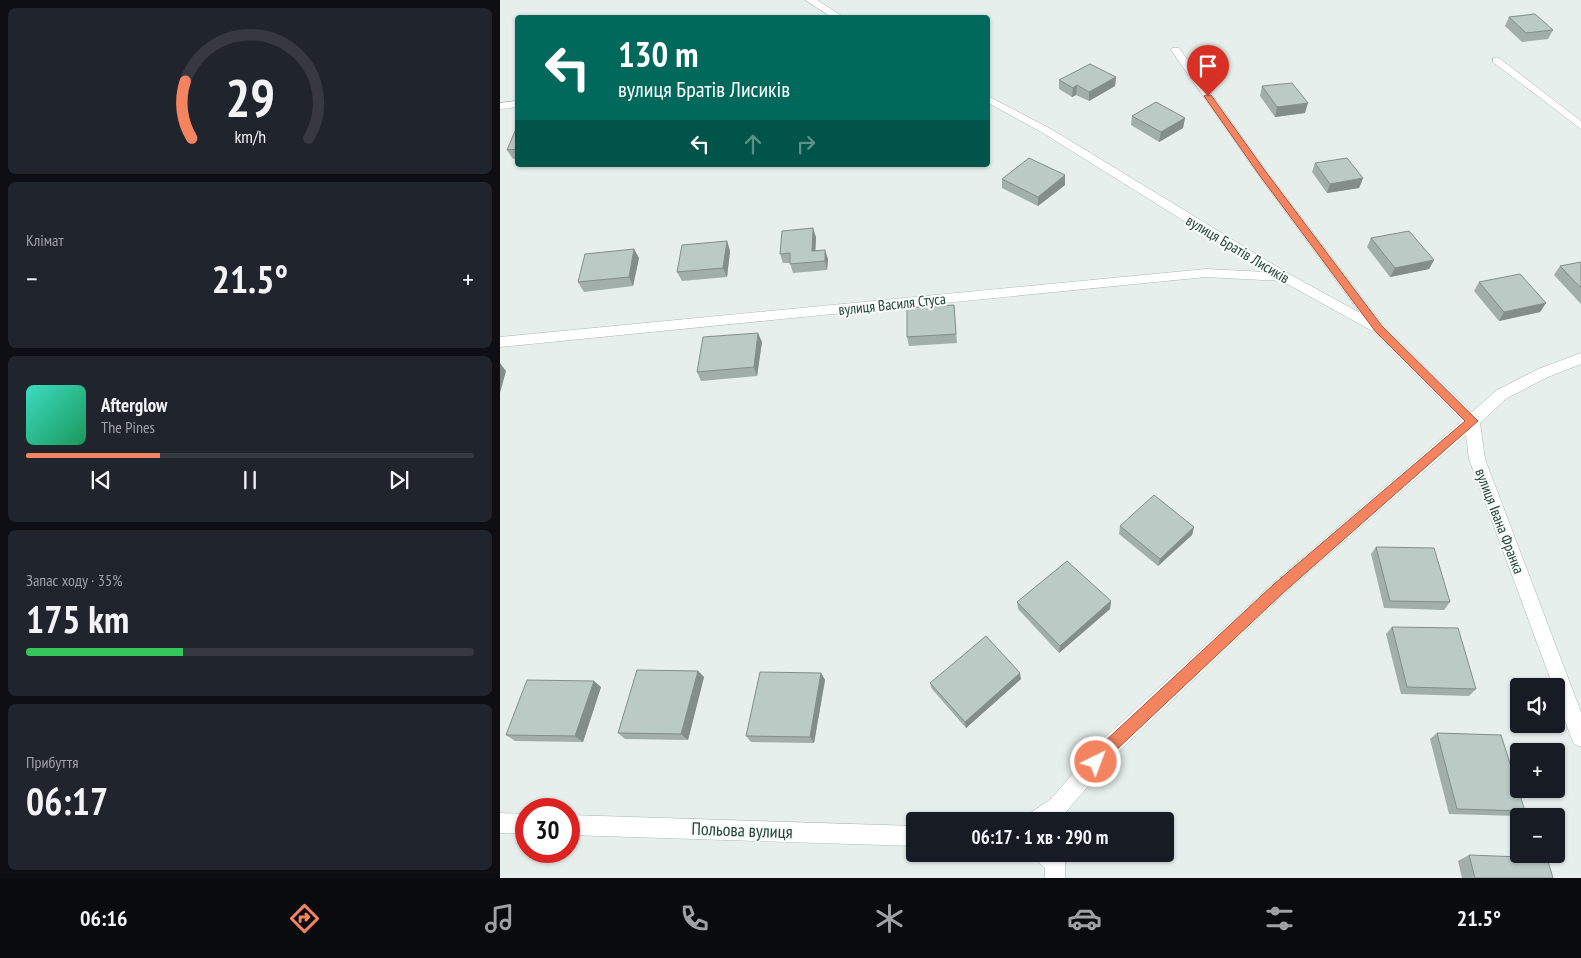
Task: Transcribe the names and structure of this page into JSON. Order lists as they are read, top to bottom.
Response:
{
  "streets": {
    "street": [
      "вулиця Братів Лисиків",
      "вулиця Василя Стуса",
      "вулиця Івана Франка",
      "Польова вулиця"
    ]
  },
  "crossings": [
    ["вулиця Братів Лисиків", "вулиця Василя Стуса"],
    ["вулиця Братів Лисиків", "вулиця Івана Франка"]
  ],
  "page": {
    "turn": ["130 m", "вулиця Братів Лисиків"],
    "tile": [
      "Клімат",
      ["Запас ходу · 35%", "175 km"],
      ["Прибуття", "06:17"]
    ],
    "heat": ["−", "21.5°", "+"],
    "song": ["Afterglow", "The Pines"],
    "map_buttons": ["+", "−"],
    "limit": "30",
    "trip": "06:17 · 1 хв · 290 m",
    "tabs": ["06:16", "21.5°"],
    "gauge": ["29", "km/h"]
  }
}
